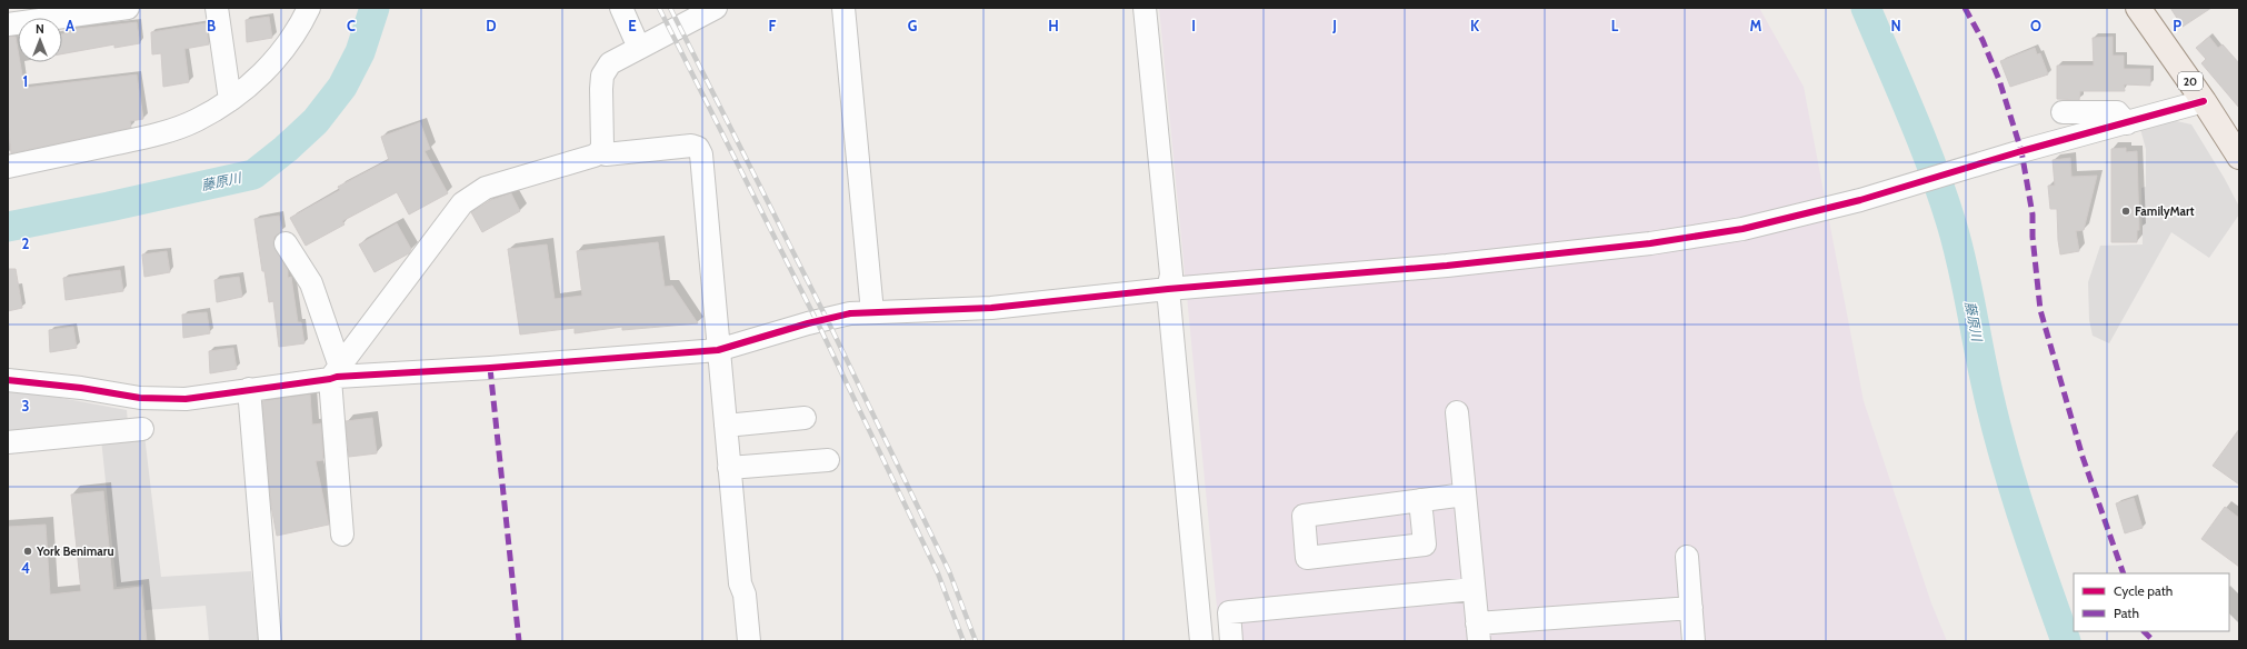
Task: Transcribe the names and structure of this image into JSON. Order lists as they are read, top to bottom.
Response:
{
  "streets": {
    "main road": ["20"]
  },
  "water": ["藤原川"],
  "places": ["FamilyMart", "York Benimaru"],
  "legend": ["Cycle path", "Path"],
  "north": "top",
  "grid": {
    "columns": [
      "A",
      "B",
      "C",
      "D",
      "E",
      "F",
      "G",
      "H",
      "I",
      "J",
      "K",
      "L",
      "M",
      "N",
      "O",
      "P"
    ],
    "rows": [
      "1",
      "2",
      "3",
      "4"
    ]
  }
}
